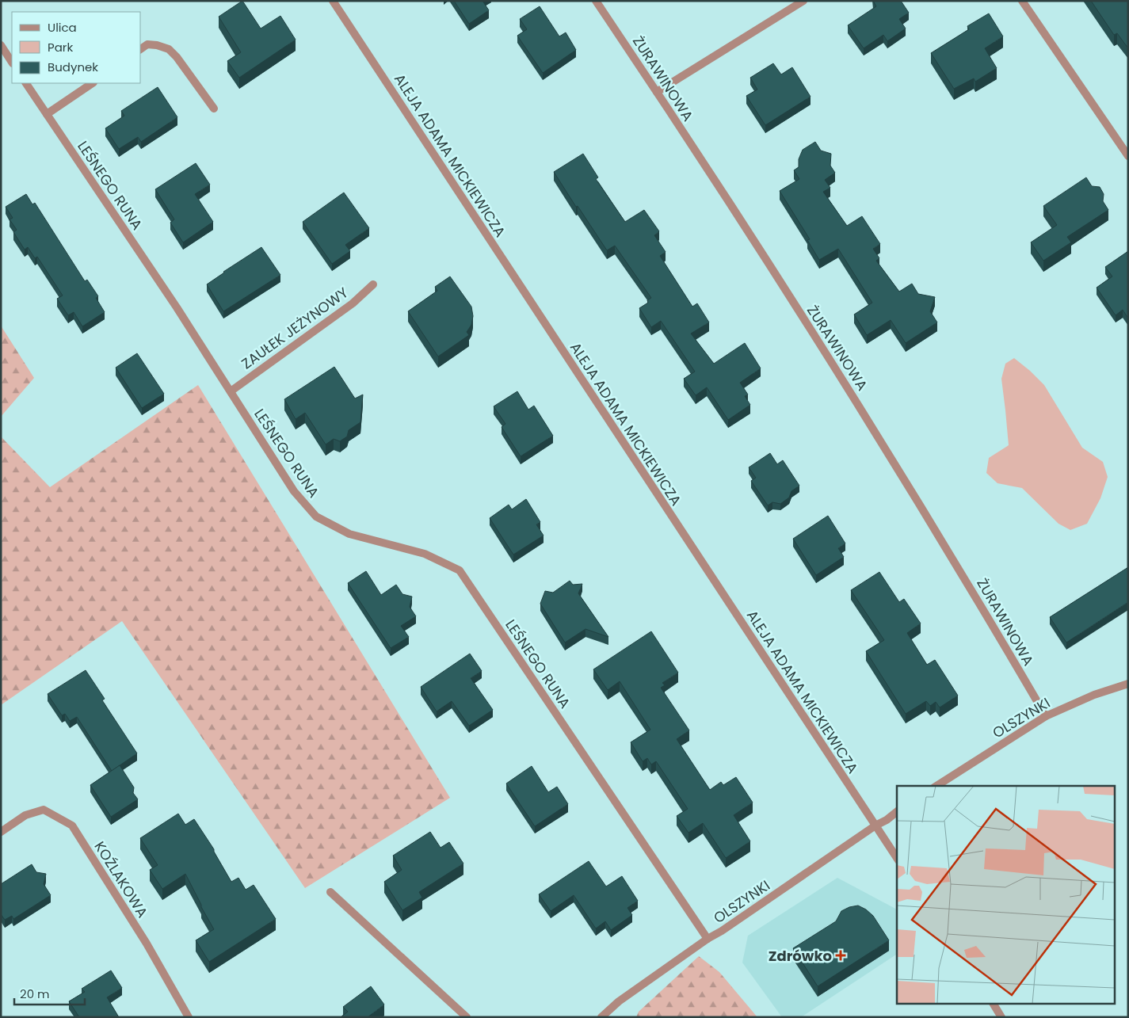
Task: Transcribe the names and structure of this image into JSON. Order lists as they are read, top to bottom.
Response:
{
  "streets": {
    "street": [
      "ŻURAWINOWA",
      "ALEJA ADAMA MICKIEWICZA",
      "LEŚNEGO RUNA",
      "ZAUŁEK JEŻYNOWY",
      "OLSZYNKI",
      "KOŹLAKOWA"
    ]
  },
  "crossings": [
    ["ŻURAWINOWA", "OLSZYNKI"],
    ["ALEJA ADAMA MICKIEWICZA", "OLSZYNKI"],
    ["LEŚNEGO RUNA", "ZAUŁEK JEŻYNOWY"],
    ["LEŚNEGO RUNA", "OLSZYNKI"]
  ],
  "places": {
    "health": ["Zdrówko"]
  },
  "legend": ["Ulica", "Park", "Budynek"],
  "scale_bar": "20 m"
}
